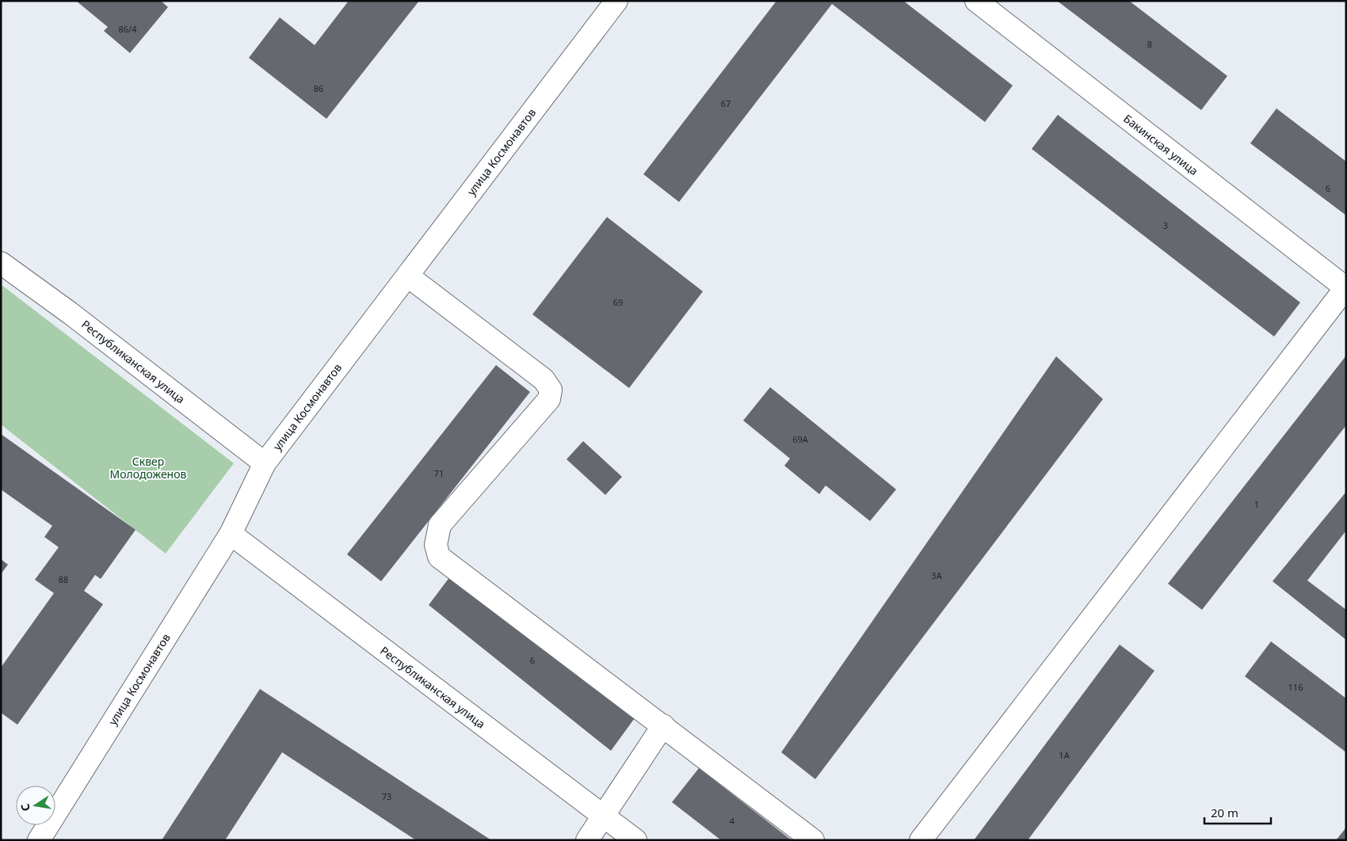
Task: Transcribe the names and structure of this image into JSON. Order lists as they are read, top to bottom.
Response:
{
  "streets": {
    "street": ["Бакинская улица", "улица Космонавтов", "Республиканская улица"]
  },
  "crossings": [
    ["улица Космонавтов", "Республиканская улица"]
  ],
  "parks": ["Сквер Молодоженов"],
  "house_numbers": [
    "86/4",
    "8",
    "86",
    "67",
    "6",
    "3",
    "69",
    "69А",
    "71",
    "1",
    "3А",
    "88",
    "6",
    "116",
    "1А",
    "73",
    "4"
  ],
  "scale_bar": "20 m",
  "north": "left"
}
